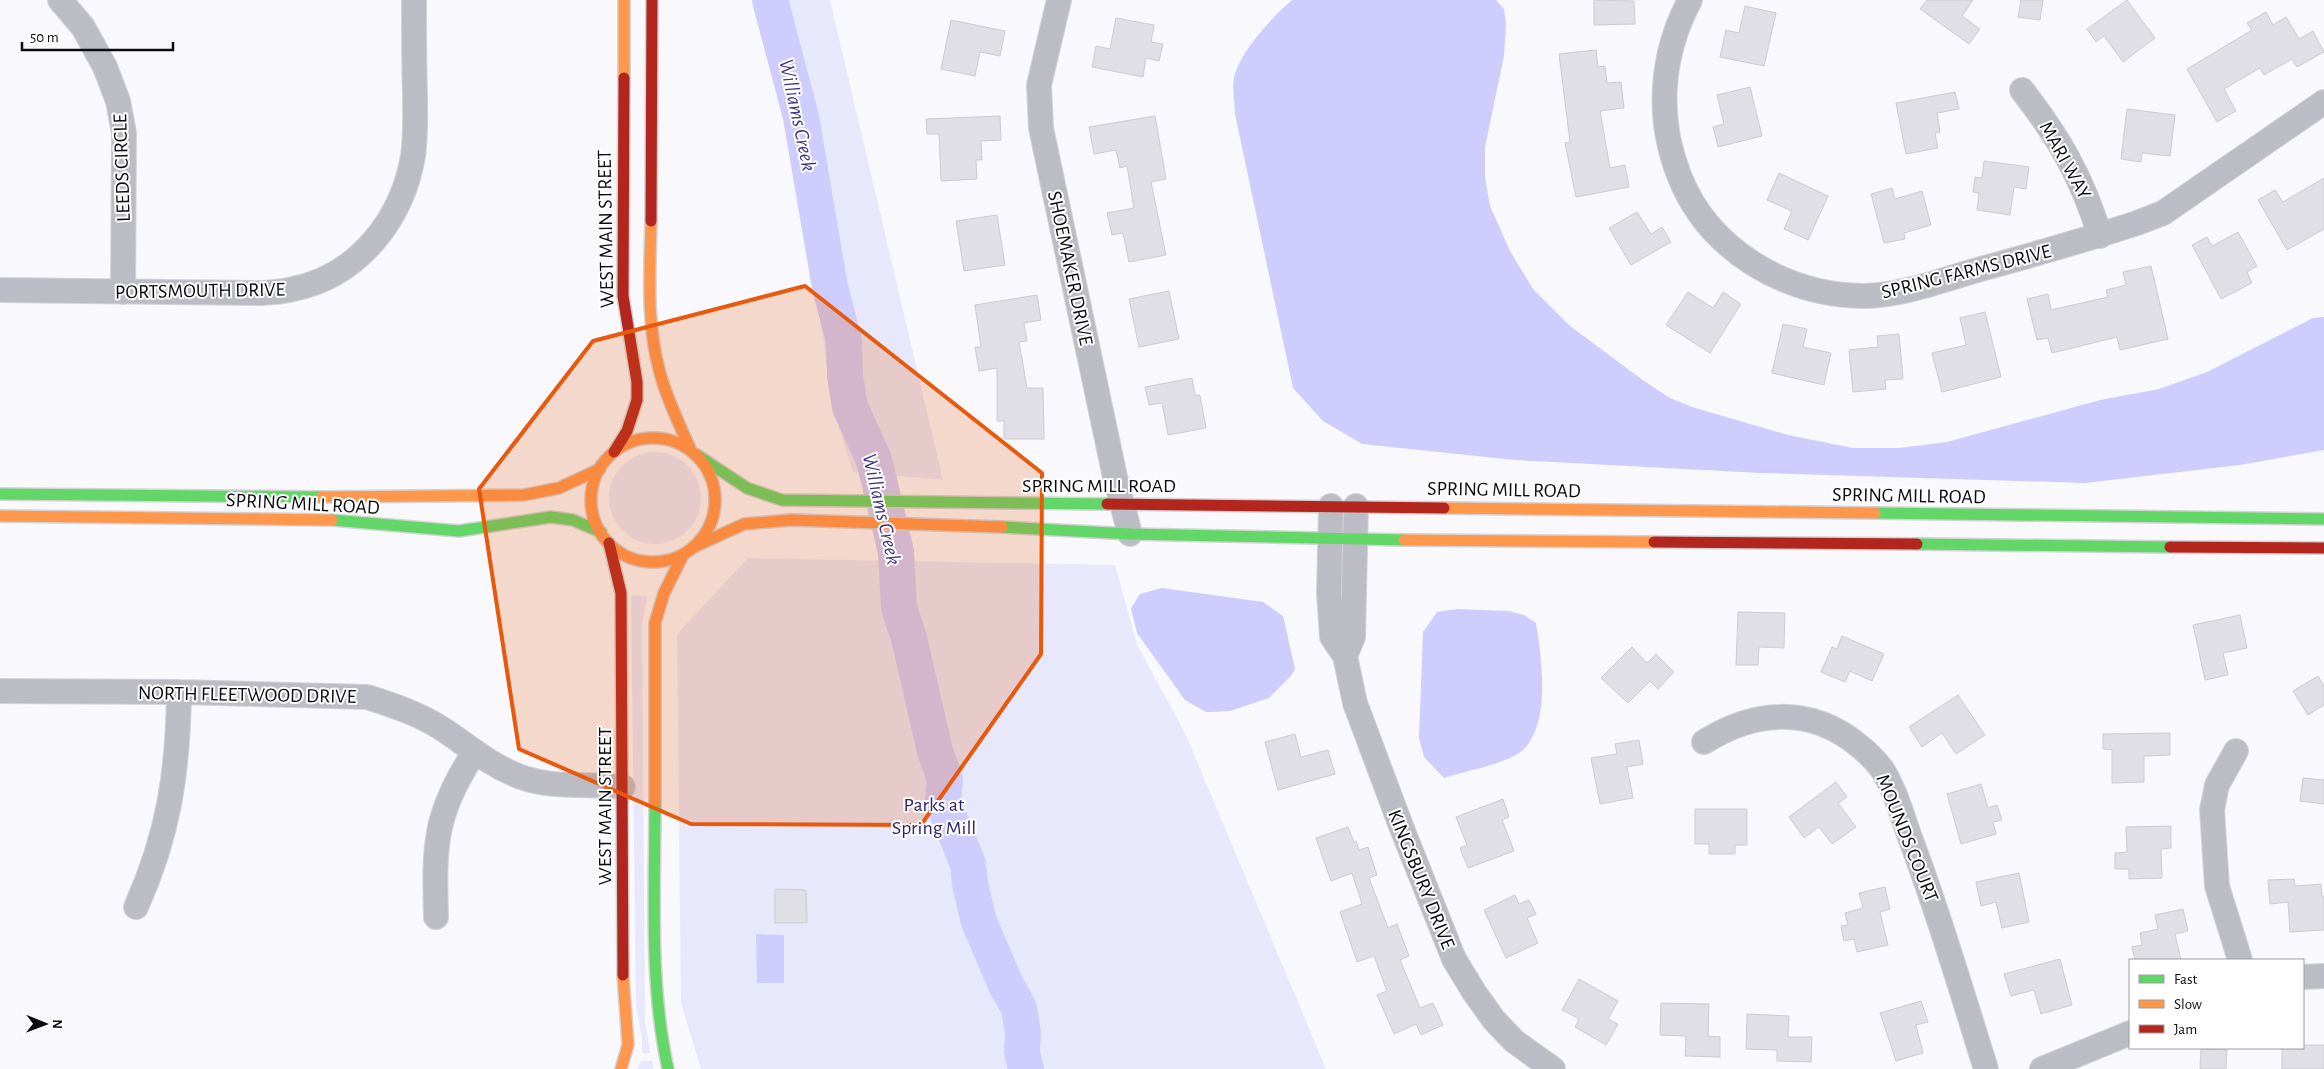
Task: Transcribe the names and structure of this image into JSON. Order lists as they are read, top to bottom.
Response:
{
  "streets": {
    "street": [
      "MARI WAY",
      "LEEDS CIRCLE",
      "WEST MAIN STREET",
      "SHOEMAKER DRIVE",
      "SPRING FARMS DRIVE",
      "PORTSMOUTH DRIVE",
      "SPRING MILL ROAD",
      "NORTH FLEETWOOD DRIVE",
      "MOUNDS COURT",
      "KINGSBURY DRIVE"
    ]
  },
  "crossings": [
    ["MARI WAY", "SPRING FARMS DRIVE"],
    ["LEEDS CIRCLE", "PORTSMOUTH DRIVE"],
    ["WEST MAIN STREET", "SPRING MILL ROAD"],
    ["WEST MAIN STREET", "NORTH FLEETWOOD DRIVE"],
    ["SHOEMAKER DRIVE", "SPRING MILL ROAD"],
    ["SPRING MILL ROAD", "KINGSBURY DRIVE"]
  ],
  "water": ["Williams Creek"],
  "parks": ["Parks at Spring Mill"],
  "legend": ["Fast", "Slow", "Jam"],
  "scale_bar": "50 m",
  "north": "right"
}
